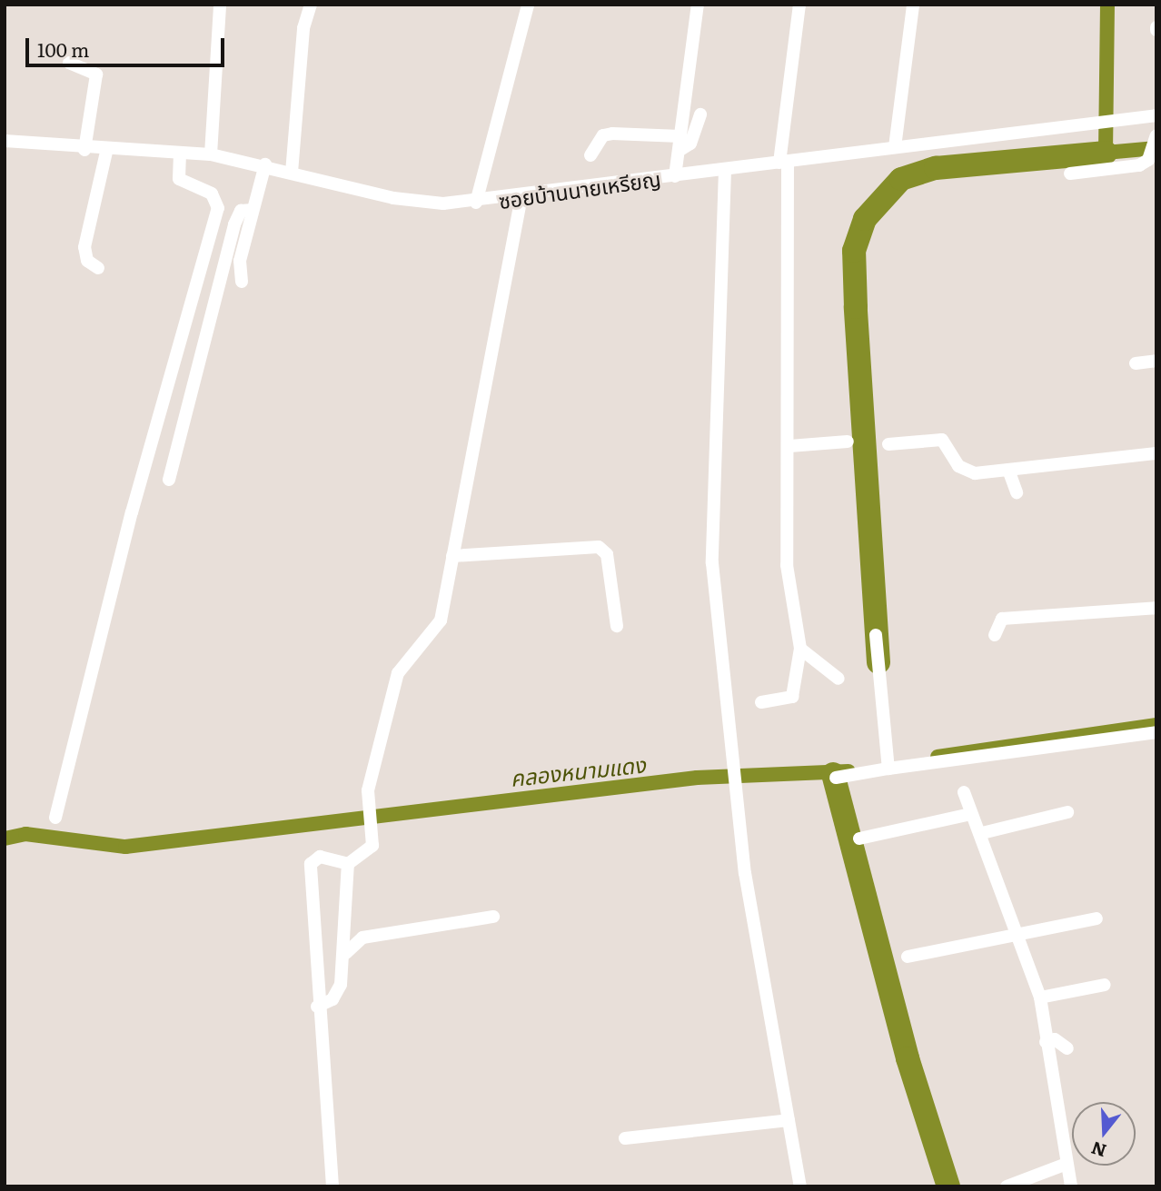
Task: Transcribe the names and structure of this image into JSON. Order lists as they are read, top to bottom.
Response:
{
  "streets": {
    "street": ["ซอยบ้านนายเหรียญ"]
  },
  "water": ["คลองหนามแดง"],
  "scale_bar": "100 m",
  "north": "bottom"
}
